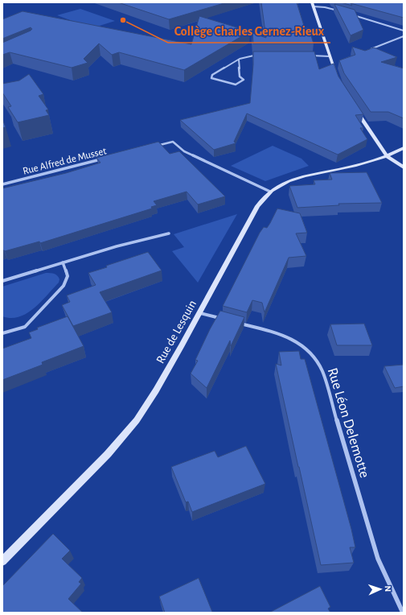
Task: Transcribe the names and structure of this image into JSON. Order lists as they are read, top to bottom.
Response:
{
  "streets": {
    "street": ["Rue Alfred de Musset", "Rue de Lesquin", "Rue Léon Delemotte"]
  },
  "places": ["Collège Charles Gernez-Rieux"],
  "north": "right"
}
